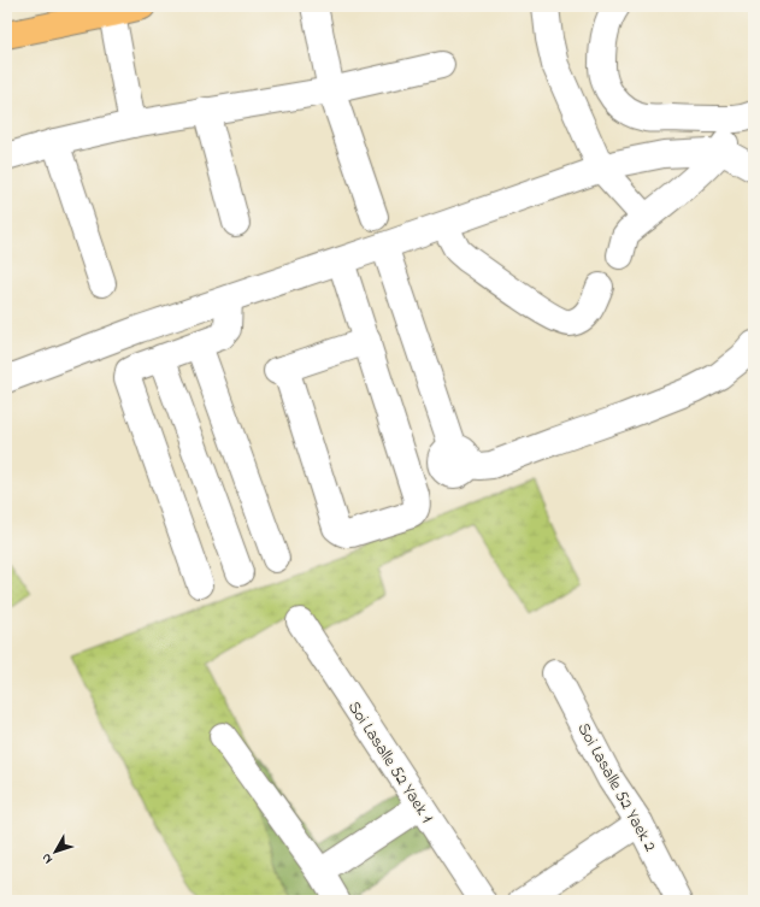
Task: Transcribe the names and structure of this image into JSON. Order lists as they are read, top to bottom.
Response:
{
  "streets": {
    "street": ["Soi Lasalle 52 Yaek 1", "Soi Lasalle 52 Yaek 2"]
  },
  "north": "bottom left"
}
